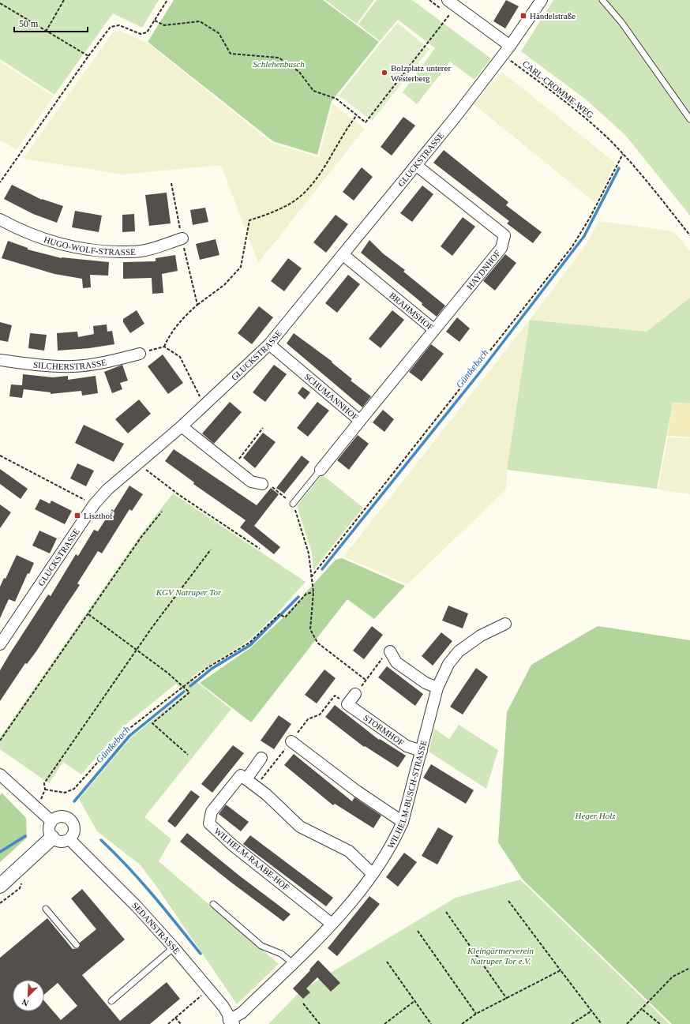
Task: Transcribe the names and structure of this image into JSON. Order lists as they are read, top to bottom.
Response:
{
  "streets": {
    "street": [
      "GLUCKSTRASSE",
      "HUGO-WOLF-STRASSE",
      "HAYDNHOF",
      "BRAHMSHOF",
      "SILCHERSTRASSE",
      "SCHUMANNHOF",
      "STORMHOF",
      "WILHELM-BUSCH-STRASSE",
      "WILHELM-RAABE-HOF",
      "SEDANSTRASSE"
    ],
    "path": ["CARL-CROMME-WEG"]
  },
  "crossings": [
    ["CARL-CROMME-WEG", "GLUCKSTRASSE"],
    ["GLUCKSTRASSE", "HAYDNHOF"],
    ["GLUCKSTRASSE", "BRAHMSHOF"],
    ["GLUCKSTRASSE", "SCHUMANNHOF"],
    ["HAYDNHOF", "BRAHMSHOF"],
    ["BRAHMSHOF", "SCHUMANNHOF"],
    ["STORMHOF", "WILHELM-BUSCH-STRASSE"],
    ["WILHELM-BUSCH-STRASSE", "WILHELM-RAABE-HOF"],
    ["WILHELM-BUSCH-STRASSE", "SEDANSTRASSE"]
  ],
  "water": ["Güntkebach"],
  "parks": [
    "Schlehenbusch",
    "KGV Natruper Tor",
    "Heger Holz",
    "Kleingärtnerverein Natruper Tor e.V."
  ],
  "places": {
    "transit": ["Händelstraße", "Liszthof"],
    "other": ["Bolzplatz unterer Westerberg"]
  },
  "scale_bar": "50 m",
  "north": "bottom left"
}
